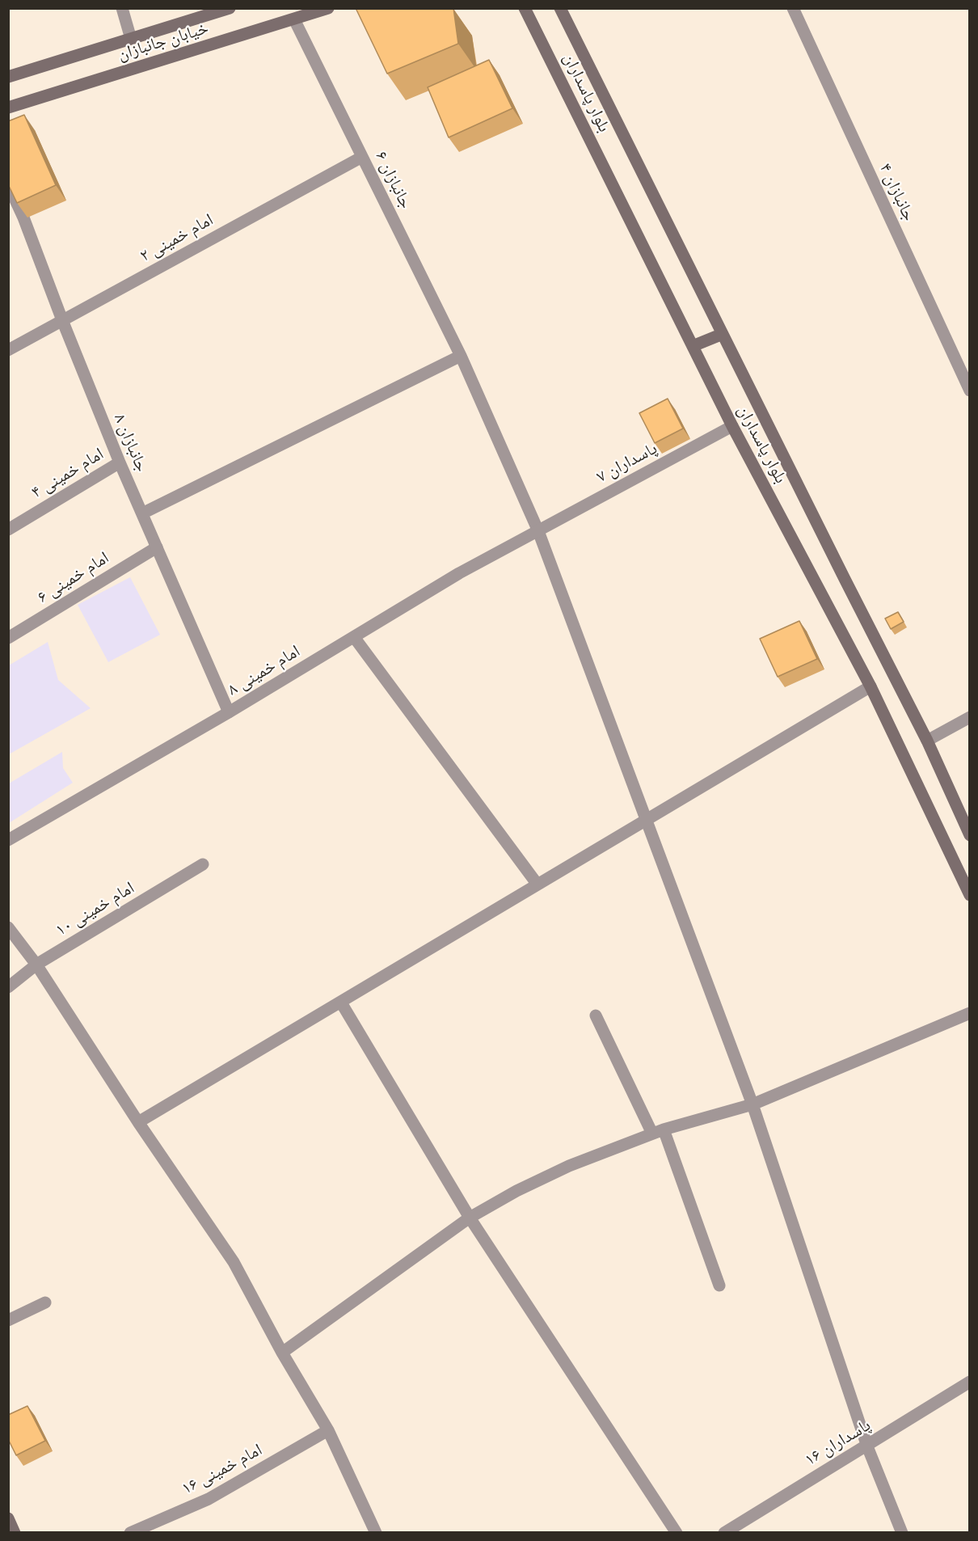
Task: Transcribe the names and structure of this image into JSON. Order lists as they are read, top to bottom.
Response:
{
  "streets": {
    "main road": ["خیابان جانبازان", "بلوار پاسداران"],
    "street": [
      "جانبازان ۶",
      "جانبازان ۴",
      "امام خمینی ۲",
      "جانبازان ۸",
      "پاسداران ۷",
      "امام خمینی ۴",
      "امام خمینی ۶",
      "امام خمینی ۸",
      "امام خمینی ۱۰",
      "پاسداران ۱۶",
      "امام خمینی ۱۶"
    ]
  },
  "crossings": [
    ["خیابان جانبازان", "جانبازان ۶"],
    ["بلوار پاسداران", "پاسداران ۷"],
    ["جانبازان ۶", "امام خمینی ۲"],
    ["جانبازان ۶", "پاسداران ۷"],
    ["جانبازان ۶", "امام خمینی ۸"],
    ["جانبازان ۶", "پاسداران ۱۶"],
    ["امام خمینی ۲", "جانبازان ۸"],
    ["جانبازان ۸", "امام خمینی ۴"],
    ["جانبازان ۸", "امام خمینی ۶"],
    ["جانبازان ۸", "امام خمینی ۸"],
    ["پاسداران ۷", "امام خمینی ۸"]
  ]
}
